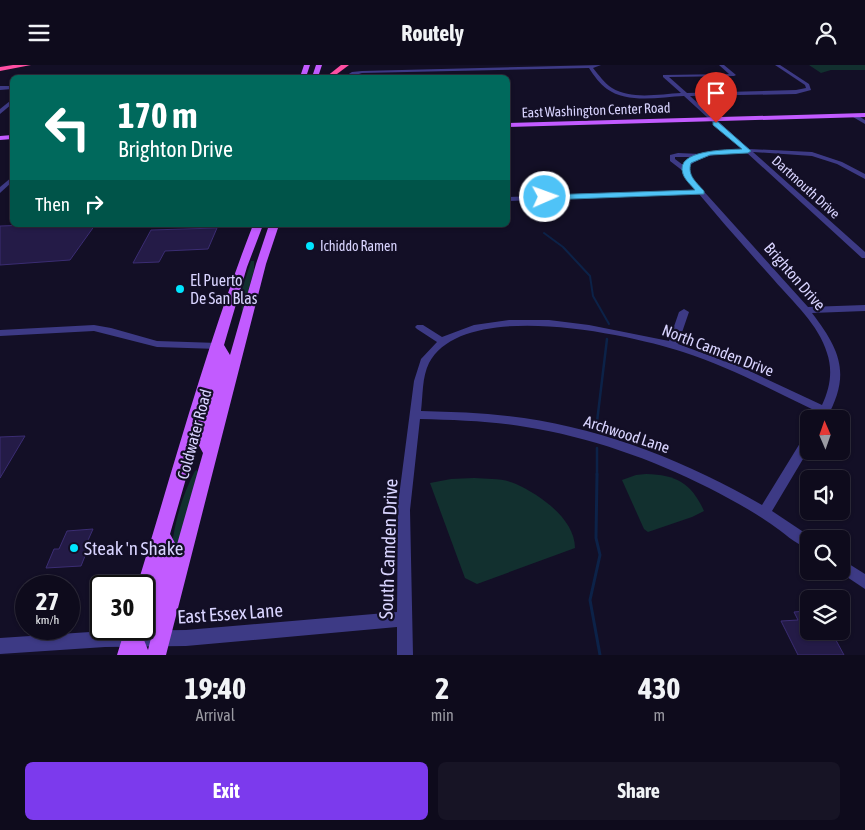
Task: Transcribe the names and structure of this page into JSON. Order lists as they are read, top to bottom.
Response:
{
  "streets": {
    "main road": ["East Washington Center Road", "Coldwater Road"],
    "street": [
      "Dartmouth Drive",
      "Brighton Drive",
      "North Camden Drive",
      "Archwood Lane",
      "South Camden Drive",
      "East Essex Lane"
    ]
  },
  "crossings": [
    ["East Washington Center Road", "Dartmouth Drive"],
    ["Dartmouth Drive", "Brighton Drive"],
    ["North Camden Drive", "Archwood Lane"],
    ["North Camden Drive", "South Camden Drive"],
    ["Coldwater Road", "East Essex Lane"],
    ["Archwood Lane", "South Camden Drive"],
    ["South Camden Drive", "East Essex Lane"]
  ],
  "places": ["Ichiddo Ramen", "El Puerto De San Blas", "Steak 'n Shake"],
  "north": "top",
  "page": {
    "header": "Routely",
    "turn": ["170 m", "Brighton Drive"],
    "then": "Then",
    "speed": "27 km/h",
    "limit": "30",
    "eta": [
      "19:40",
      "Arrival",
      "2",
      "min",
      "430",
      "m"
    ],
    "buttons": ["Exit", "Share"]
  }
}
